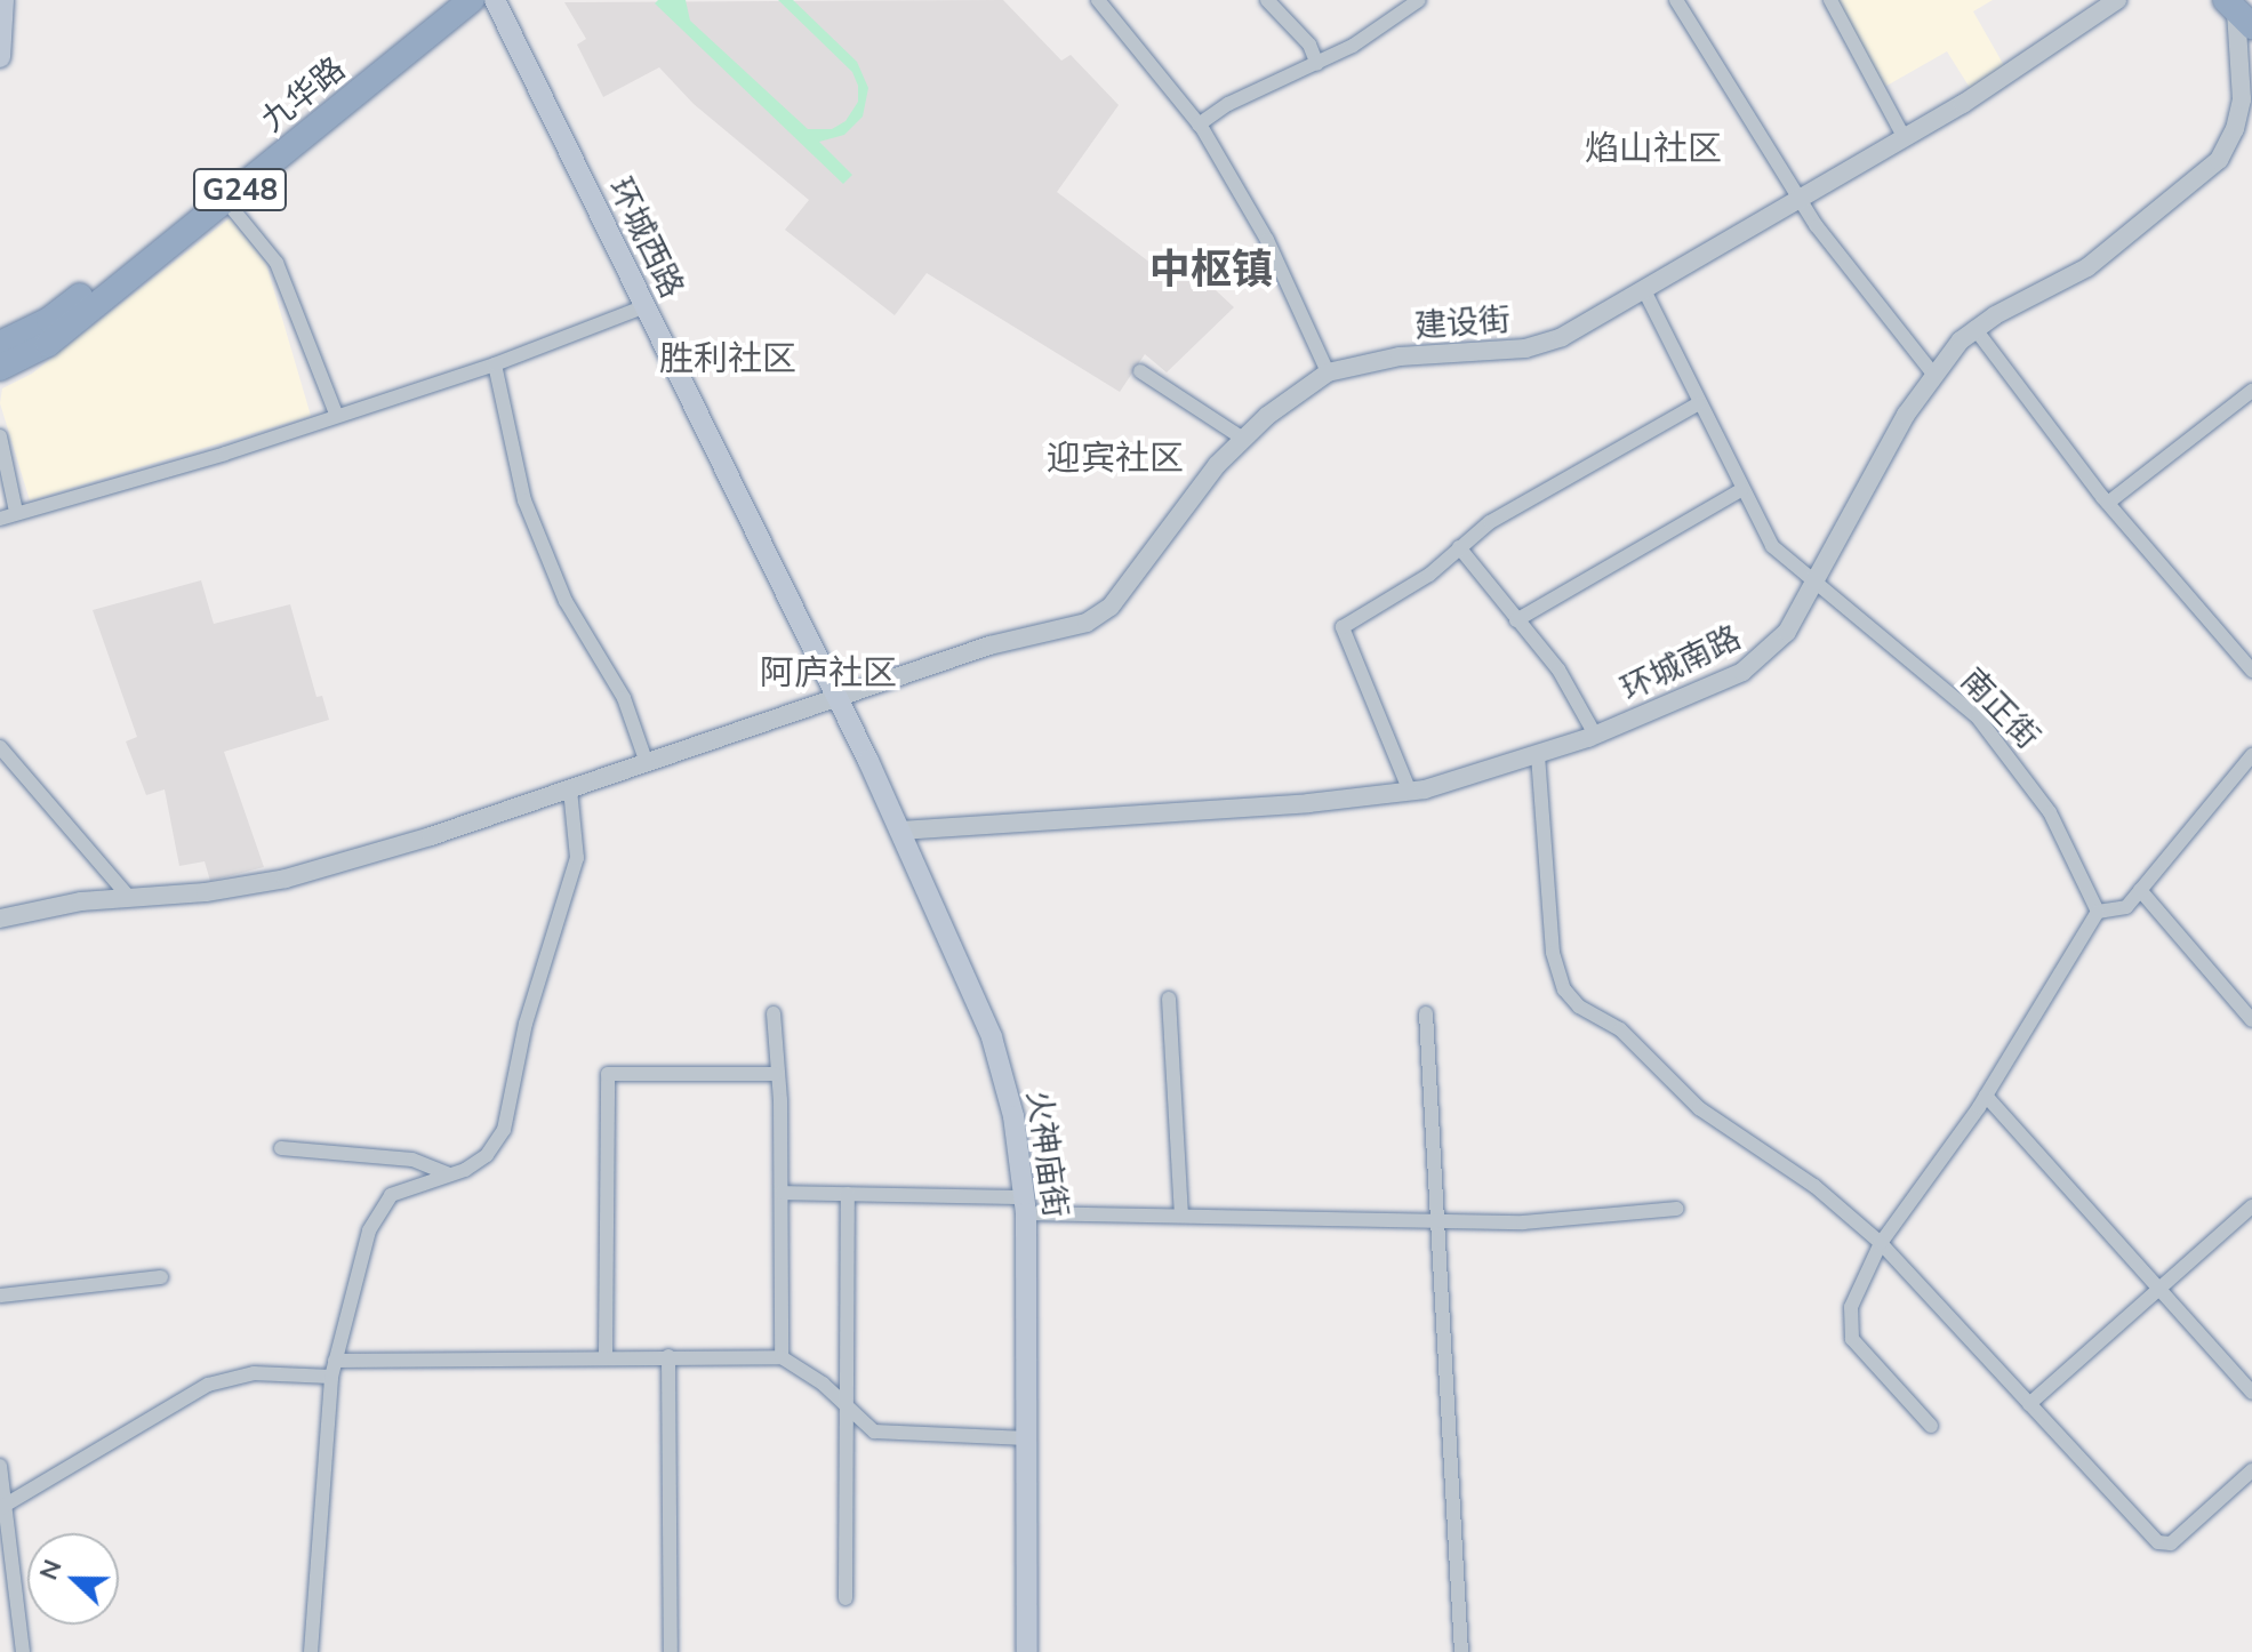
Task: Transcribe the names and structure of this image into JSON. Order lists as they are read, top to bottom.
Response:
{
  "streets": {
    "highway": ["九华路", "G248"],
    "main road": ["环城西路", "火神庙街"],
    "street": ["建设街", "环城南路", "南正街"]
  },
  "crossings": [
    ["环城西路", "建设街"],
    ["环城西路", "火神庙街"],
    ["建设街", "南正街"],
    ["建设街", "火神庙街"],
    ["环城南路", "南正街"],
    ["环城南路", "火神庙街"]
  ],
  "districts": [
    "焰山社区",
    "中枢镇",
    "胜利社区",
    "迎宾社区",
    "阿庐社区"
  ],
  "north": "left"
}
